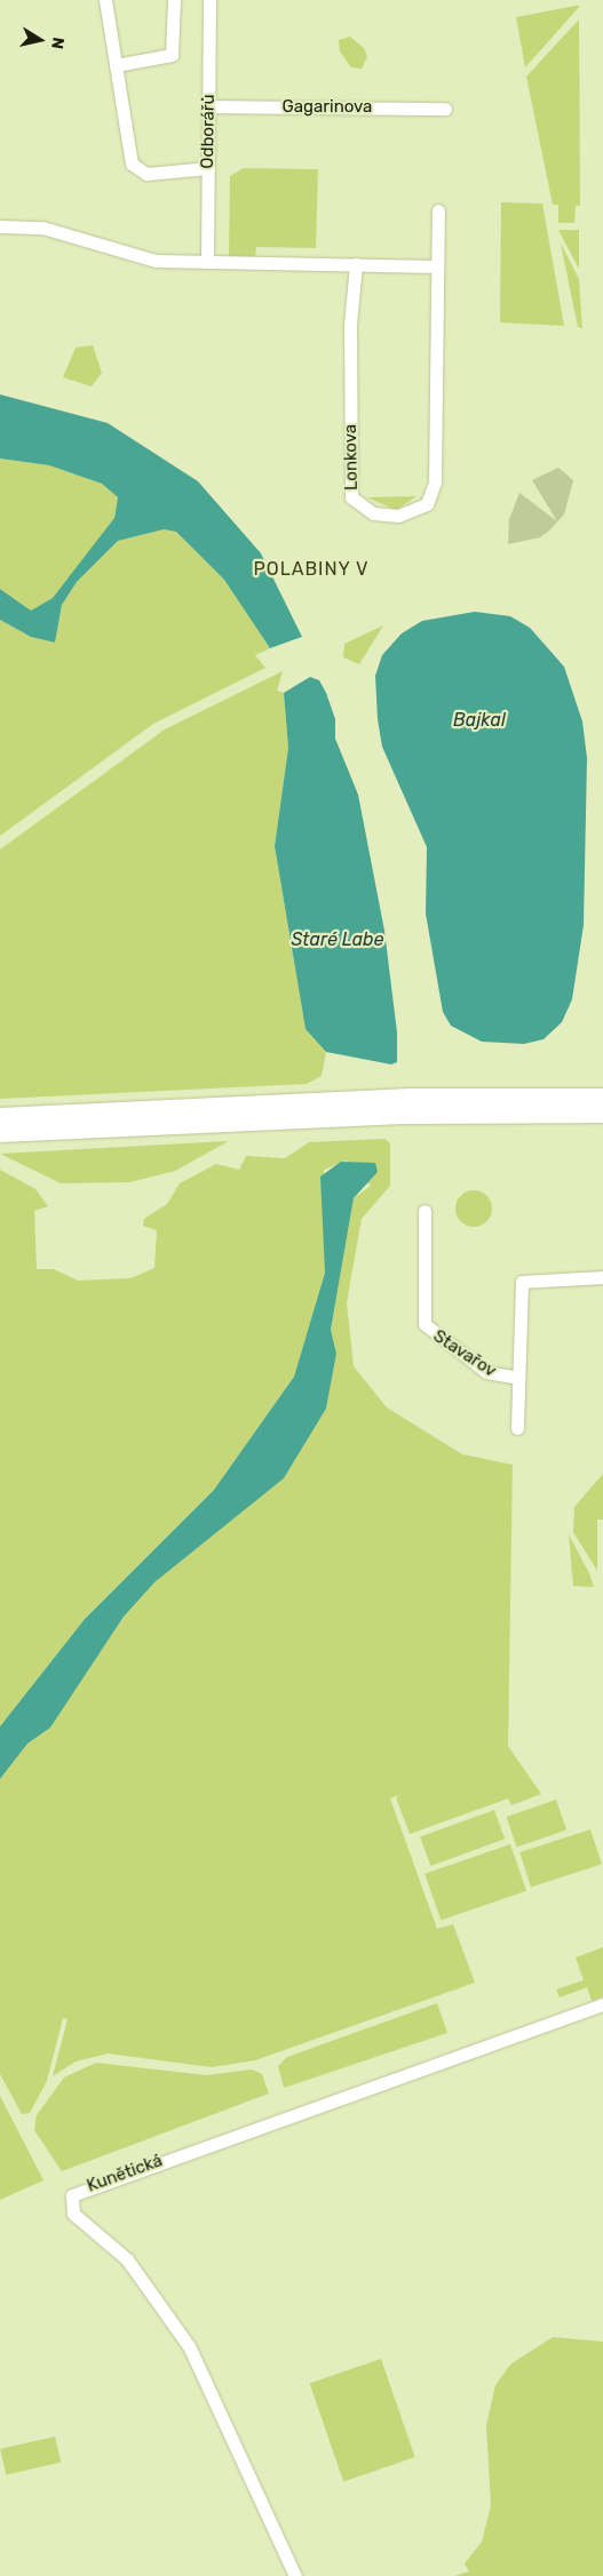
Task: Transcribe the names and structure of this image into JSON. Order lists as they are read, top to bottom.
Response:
{
  "streets": {
    "street": [
      "Gagarinova",
      "Odborářů",
      "Lonkova",
      "Stavařov",
      "Kunětická"
    ]
  },
  "crossings": [
    ["Gagarinova", "Odborářů"]
  ],
  "districts": ["POLABINY V"],
  "water": ["Bajkal", "Staré Labe"],
  "north": "right"
}
